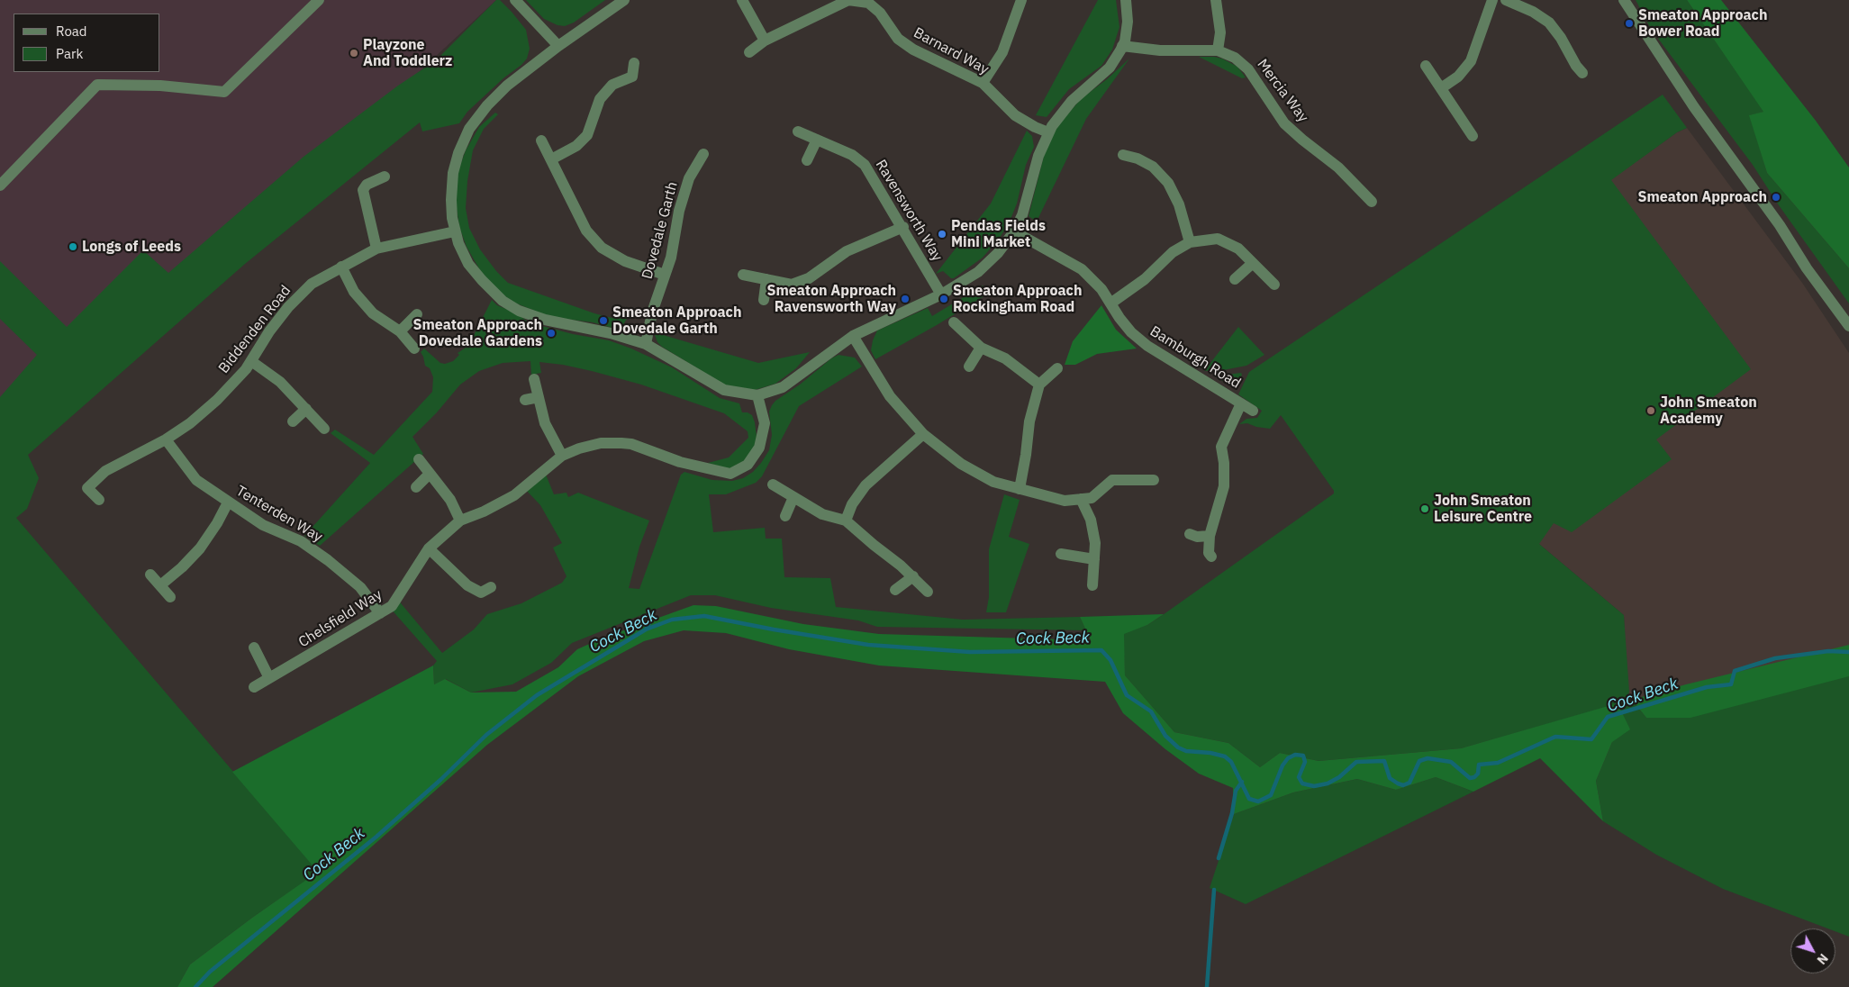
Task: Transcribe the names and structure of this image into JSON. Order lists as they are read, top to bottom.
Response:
{
  "streets": {
    "street": [
      "Barnard Way",
      "Mercia Way",
      "Ravensworth Way",
      "Dovedale Garth",
      "Biddenden Road",
      "Bamburgh Road",
      "Tenterden Way",
      "Chelsfield Way"
    ]
  },
  "crossings": [
    ["Biddenden Road", "Tenterden Way"],
    ["Tenterden Way", "Chelsfield Way"]
  ],
  "water": ["Cock Beck"],
  "places": [
    "Smeaton Approach Bower Road",
    "Playzone And Toddlerz",
    "Smeaton Approach",
    "Pendas Fields Mini Market",
    "Longs of Leeds",
    "Smeaton Approach Ravensworth Way",
    "Smeaton Approach Rockingham Road",
    "Smeaton Approach Dovedale Garth",
    "Smeaton Approach Dovedale Gardens",
    "John Smeaton Academy",
    "John Smeaton Leisure Centre"
  ],
  "legend": ["Road", "Park"],
  "north": "bottom right"
}
